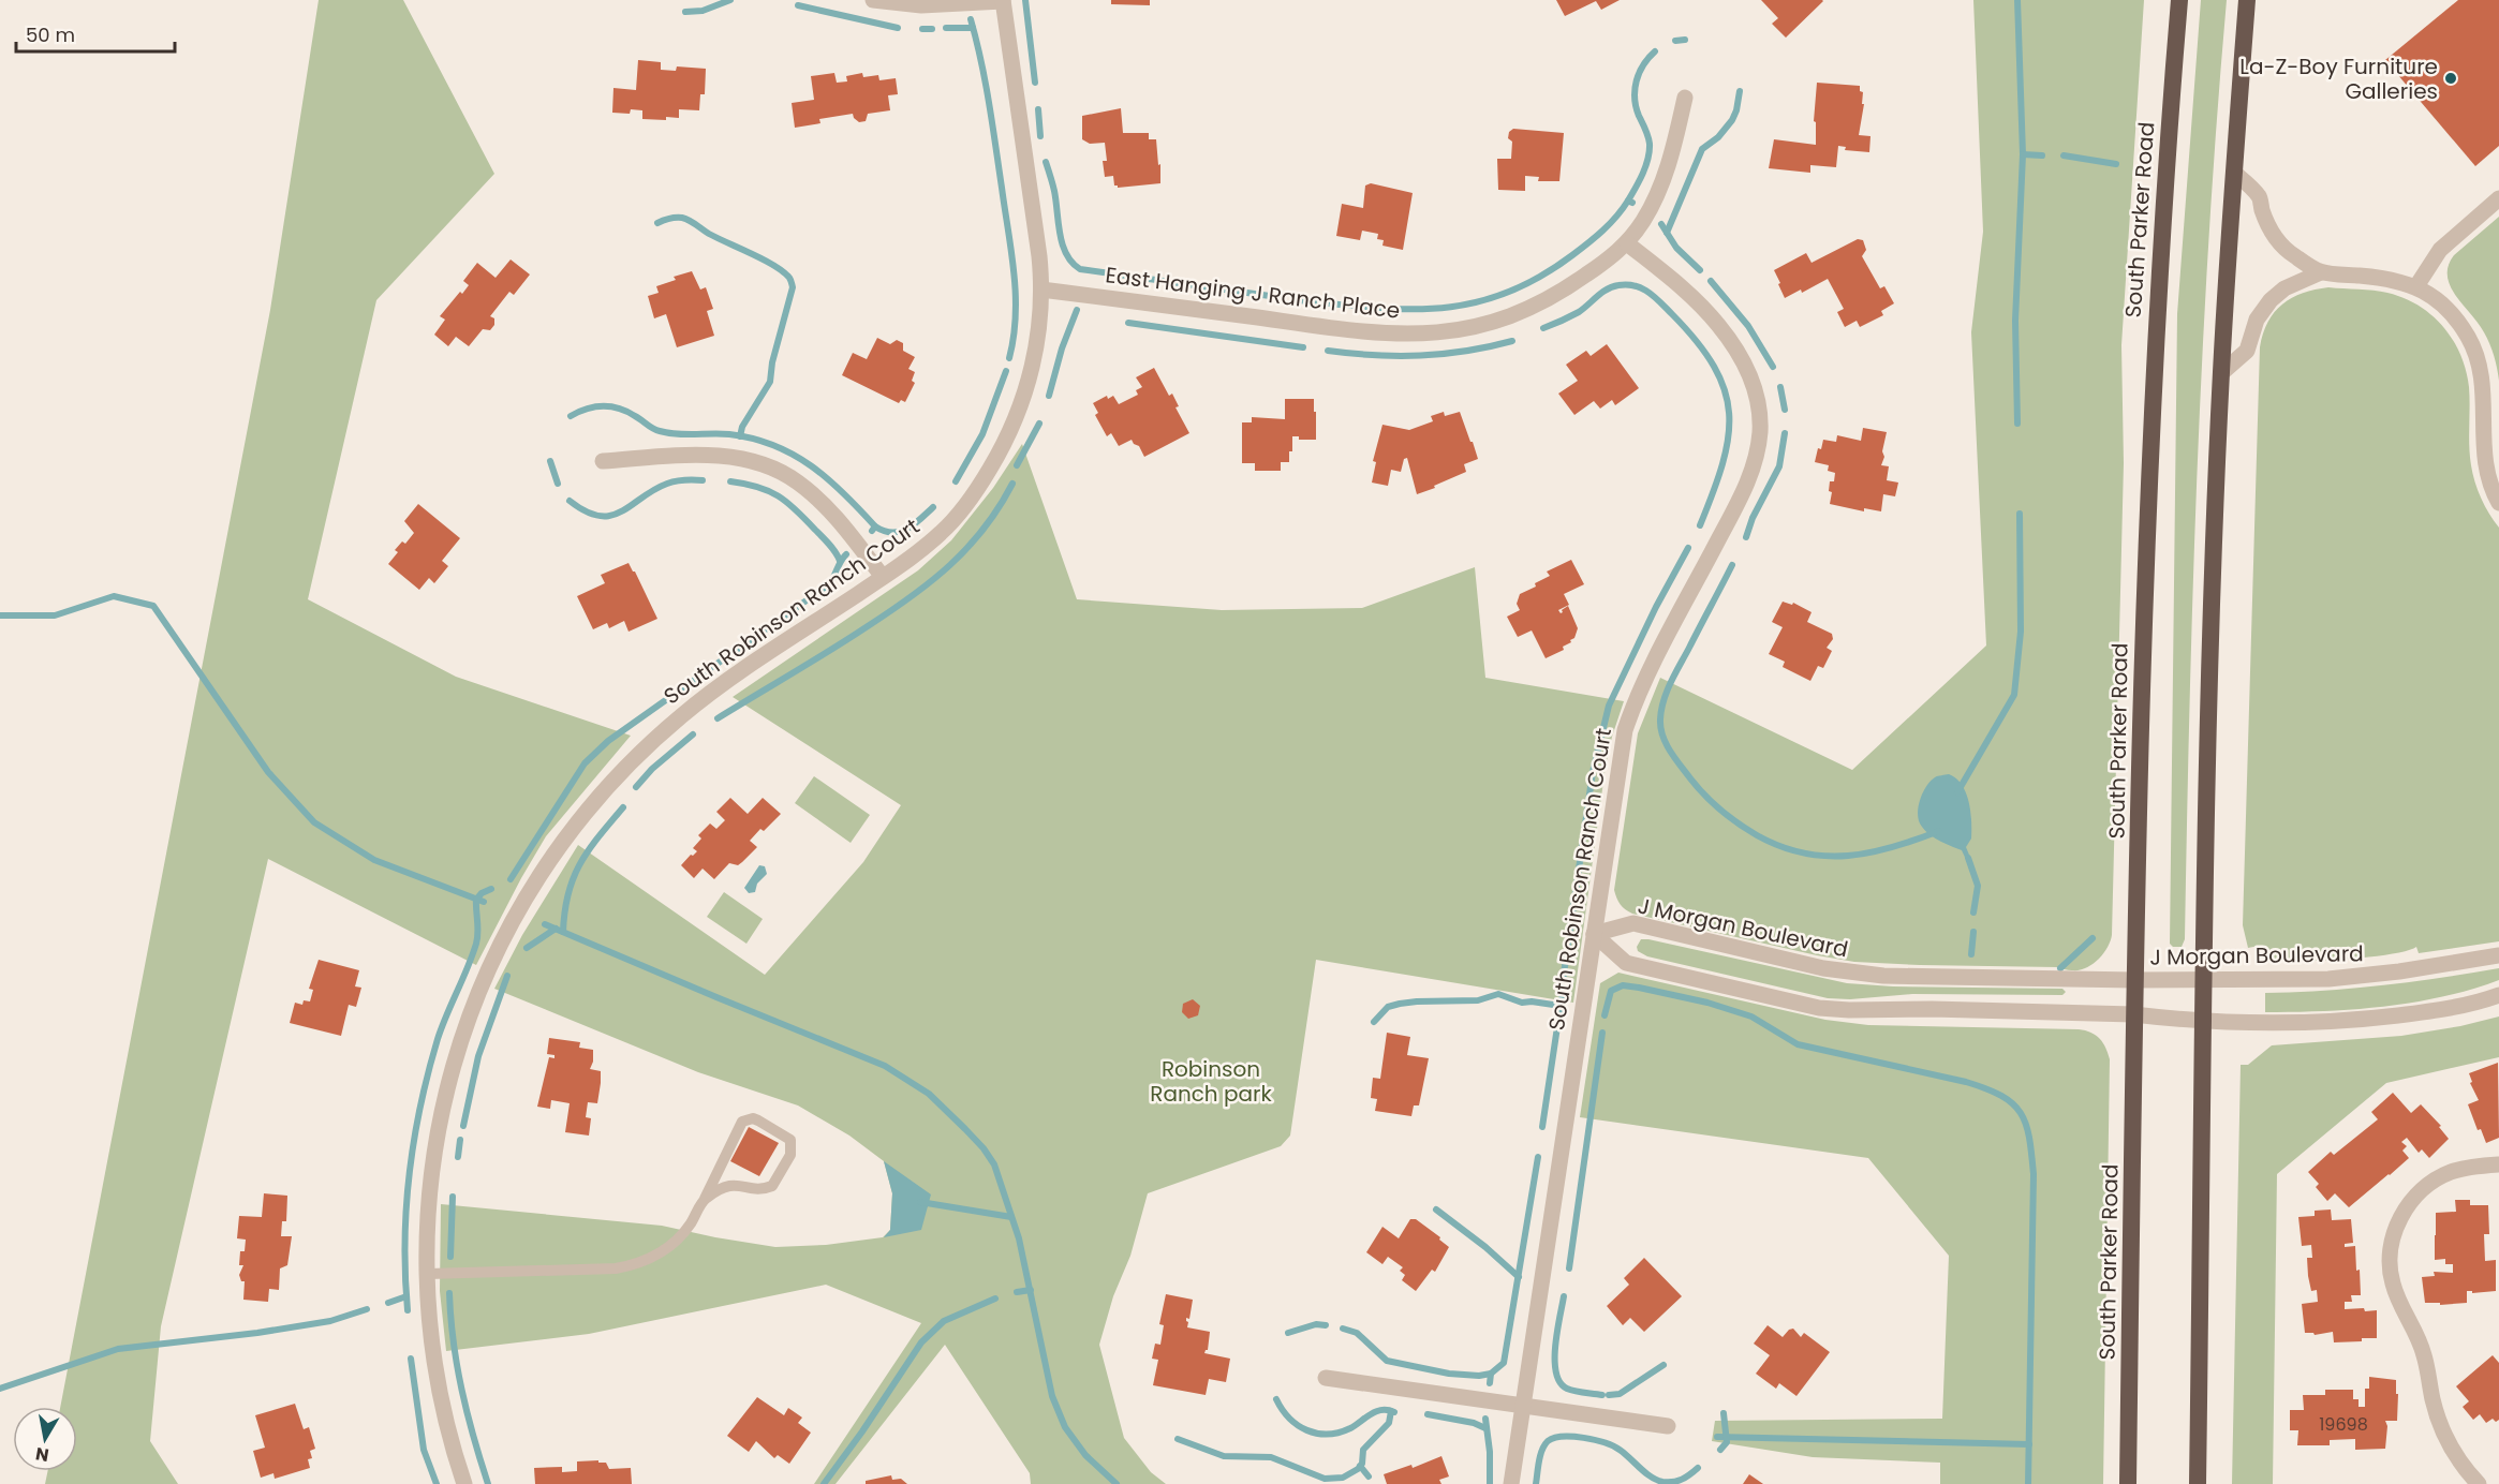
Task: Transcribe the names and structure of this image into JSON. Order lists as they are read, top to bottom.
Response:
{
  "streets": {
    "highway": ["South Parker Road"],
    "street": ["East Hanging J Ranch Place", "South Robinson Ranch Court", "J Morgan Boulevard"]
  },
  "crossings": [
    ["South Parker Road", "J Morgan Boulevard"],
    ["East Hanging J Ranch Place", "South Robinson Ranch Court"],
    ["South Robinson Ranch Court", "J Morgan Boulevard"]
  ],
  "parks": ["Robinson Ranch park"],
  "places": ["La-Z-Boy Furniture Galleries"],
  "house_numbers": ["19698"],
  "scale_bar": "50 m",
  "north": "bottom"
}
